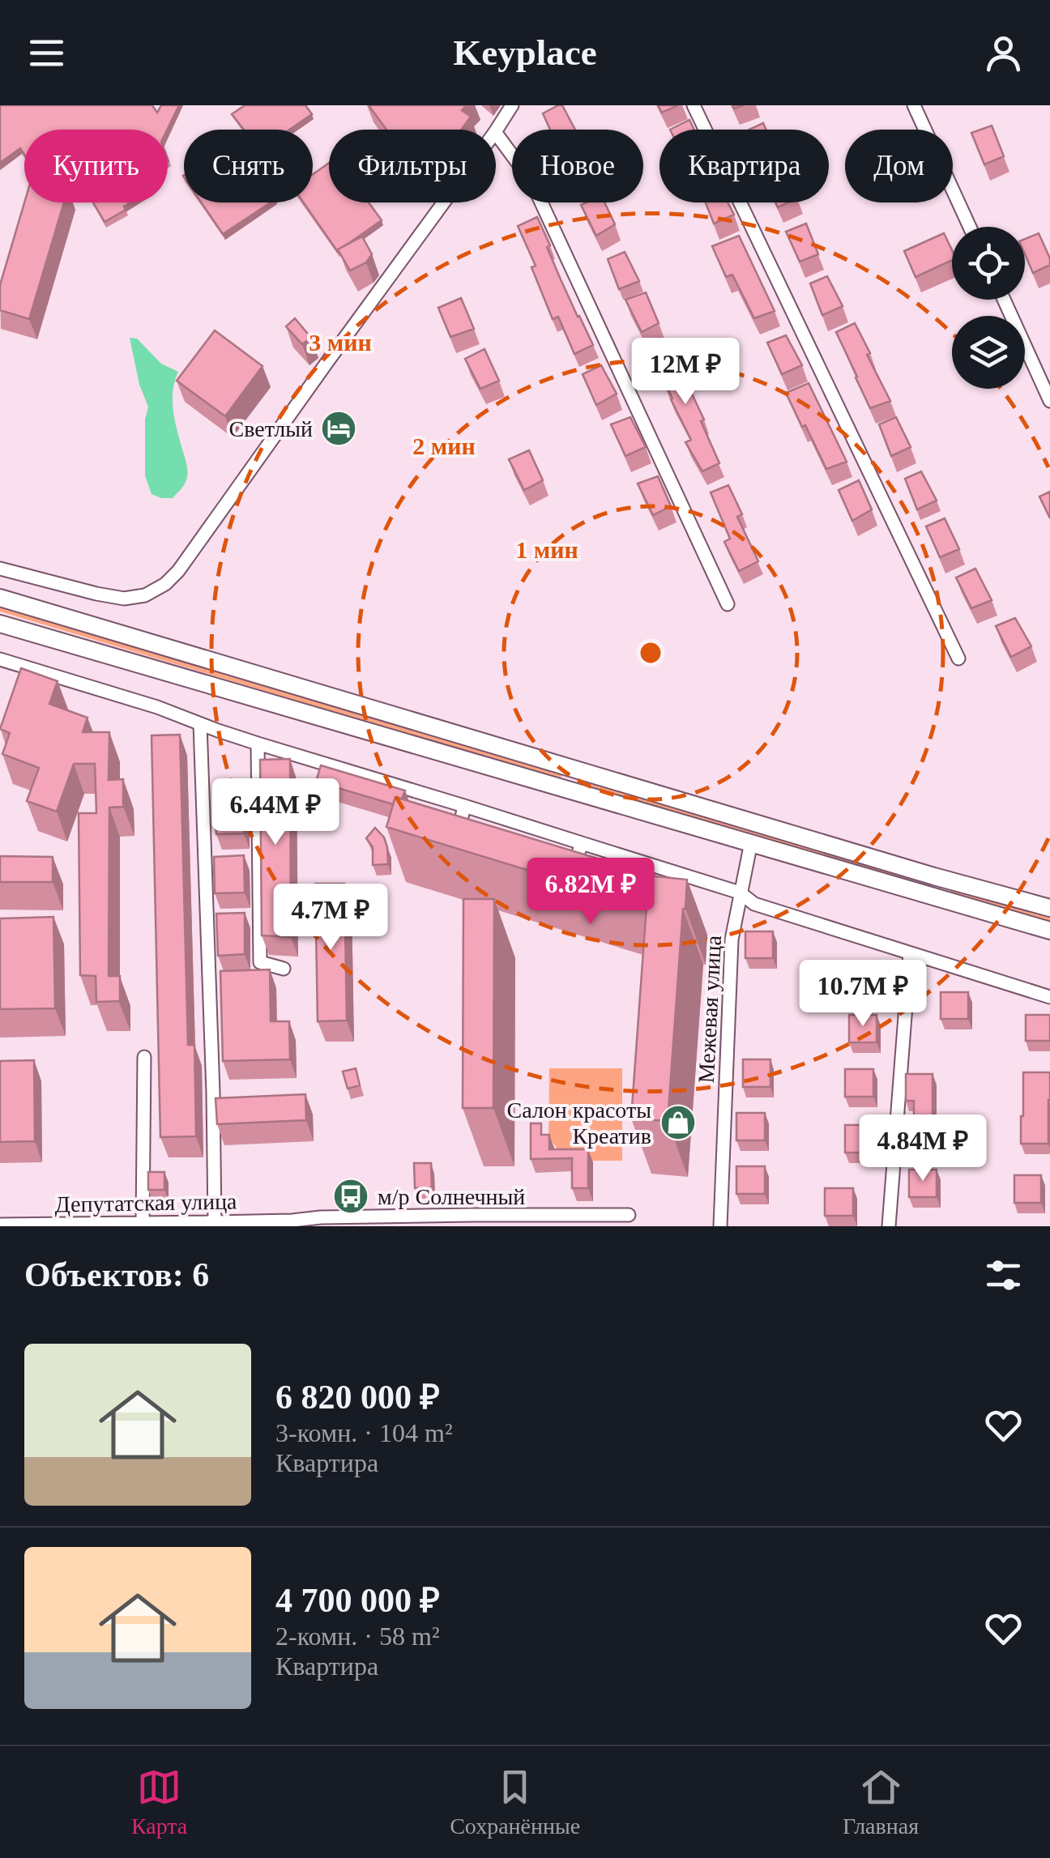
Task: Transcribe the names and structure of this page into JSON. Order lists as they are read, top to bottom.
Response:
{
  "streets": {
    "street": ["Межевая улица", "Депутатская улица"]
  },
  "places": {
    "hotel": ["Светлый"],
    "shop": ["Салон красоты Креатив"],
    "bus stop": ["м/р Солнечный"]
  },
  "page": {
    "header": "Keyplace",
    "chip": [
      "Купить",
      "Снять",
      "Фильтры",
      "Новое",
      "Квартира",
      "Дом"
    ],
    "price": [
      "12M ₽",
      "6.44M ₽",
      "6.82M ₽",
      "4.7M ₽",
      "10.7M ₽",
      "4.84M ₽"
    ],
    "heading": "Объектов: 6",
    "list": [
      {
        "name": "6 820 000 ₽",
        "note": "3-комн. · 104 m² · Квартира"
      },
      {
        "name": "4 700 000 ₽",
        "note": "2-комн. · 58 m² · Квартира"
      }
    ],
    "tabs": ["Карта", "Сохранённые", "Главная"]
  },
  "rings": ["3 мин", "2 мин", "1 мин"]
}
